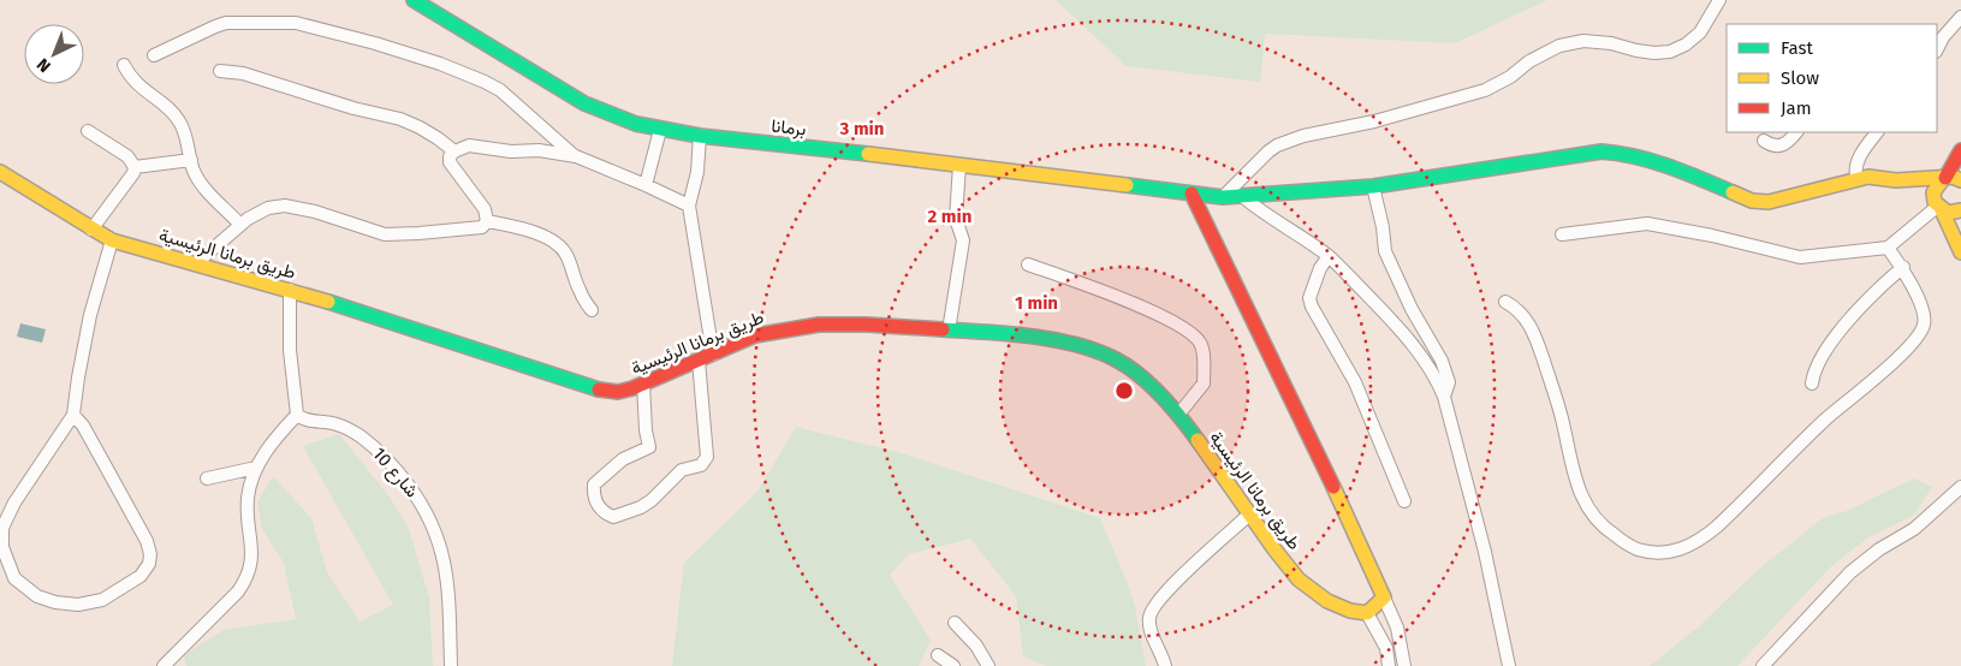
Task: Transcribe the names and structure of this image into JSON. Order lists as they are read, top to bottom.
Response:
{
  "streets": {
    "street": ["برمانا", "طريق برمانا الرئيسية", "شارع 10"]
  },
  "legend": ["Fast", "Slow", "Jam"],
  "north": "bottom left",
  "rings": ["3 min", "2 min", "1 min"]
}
